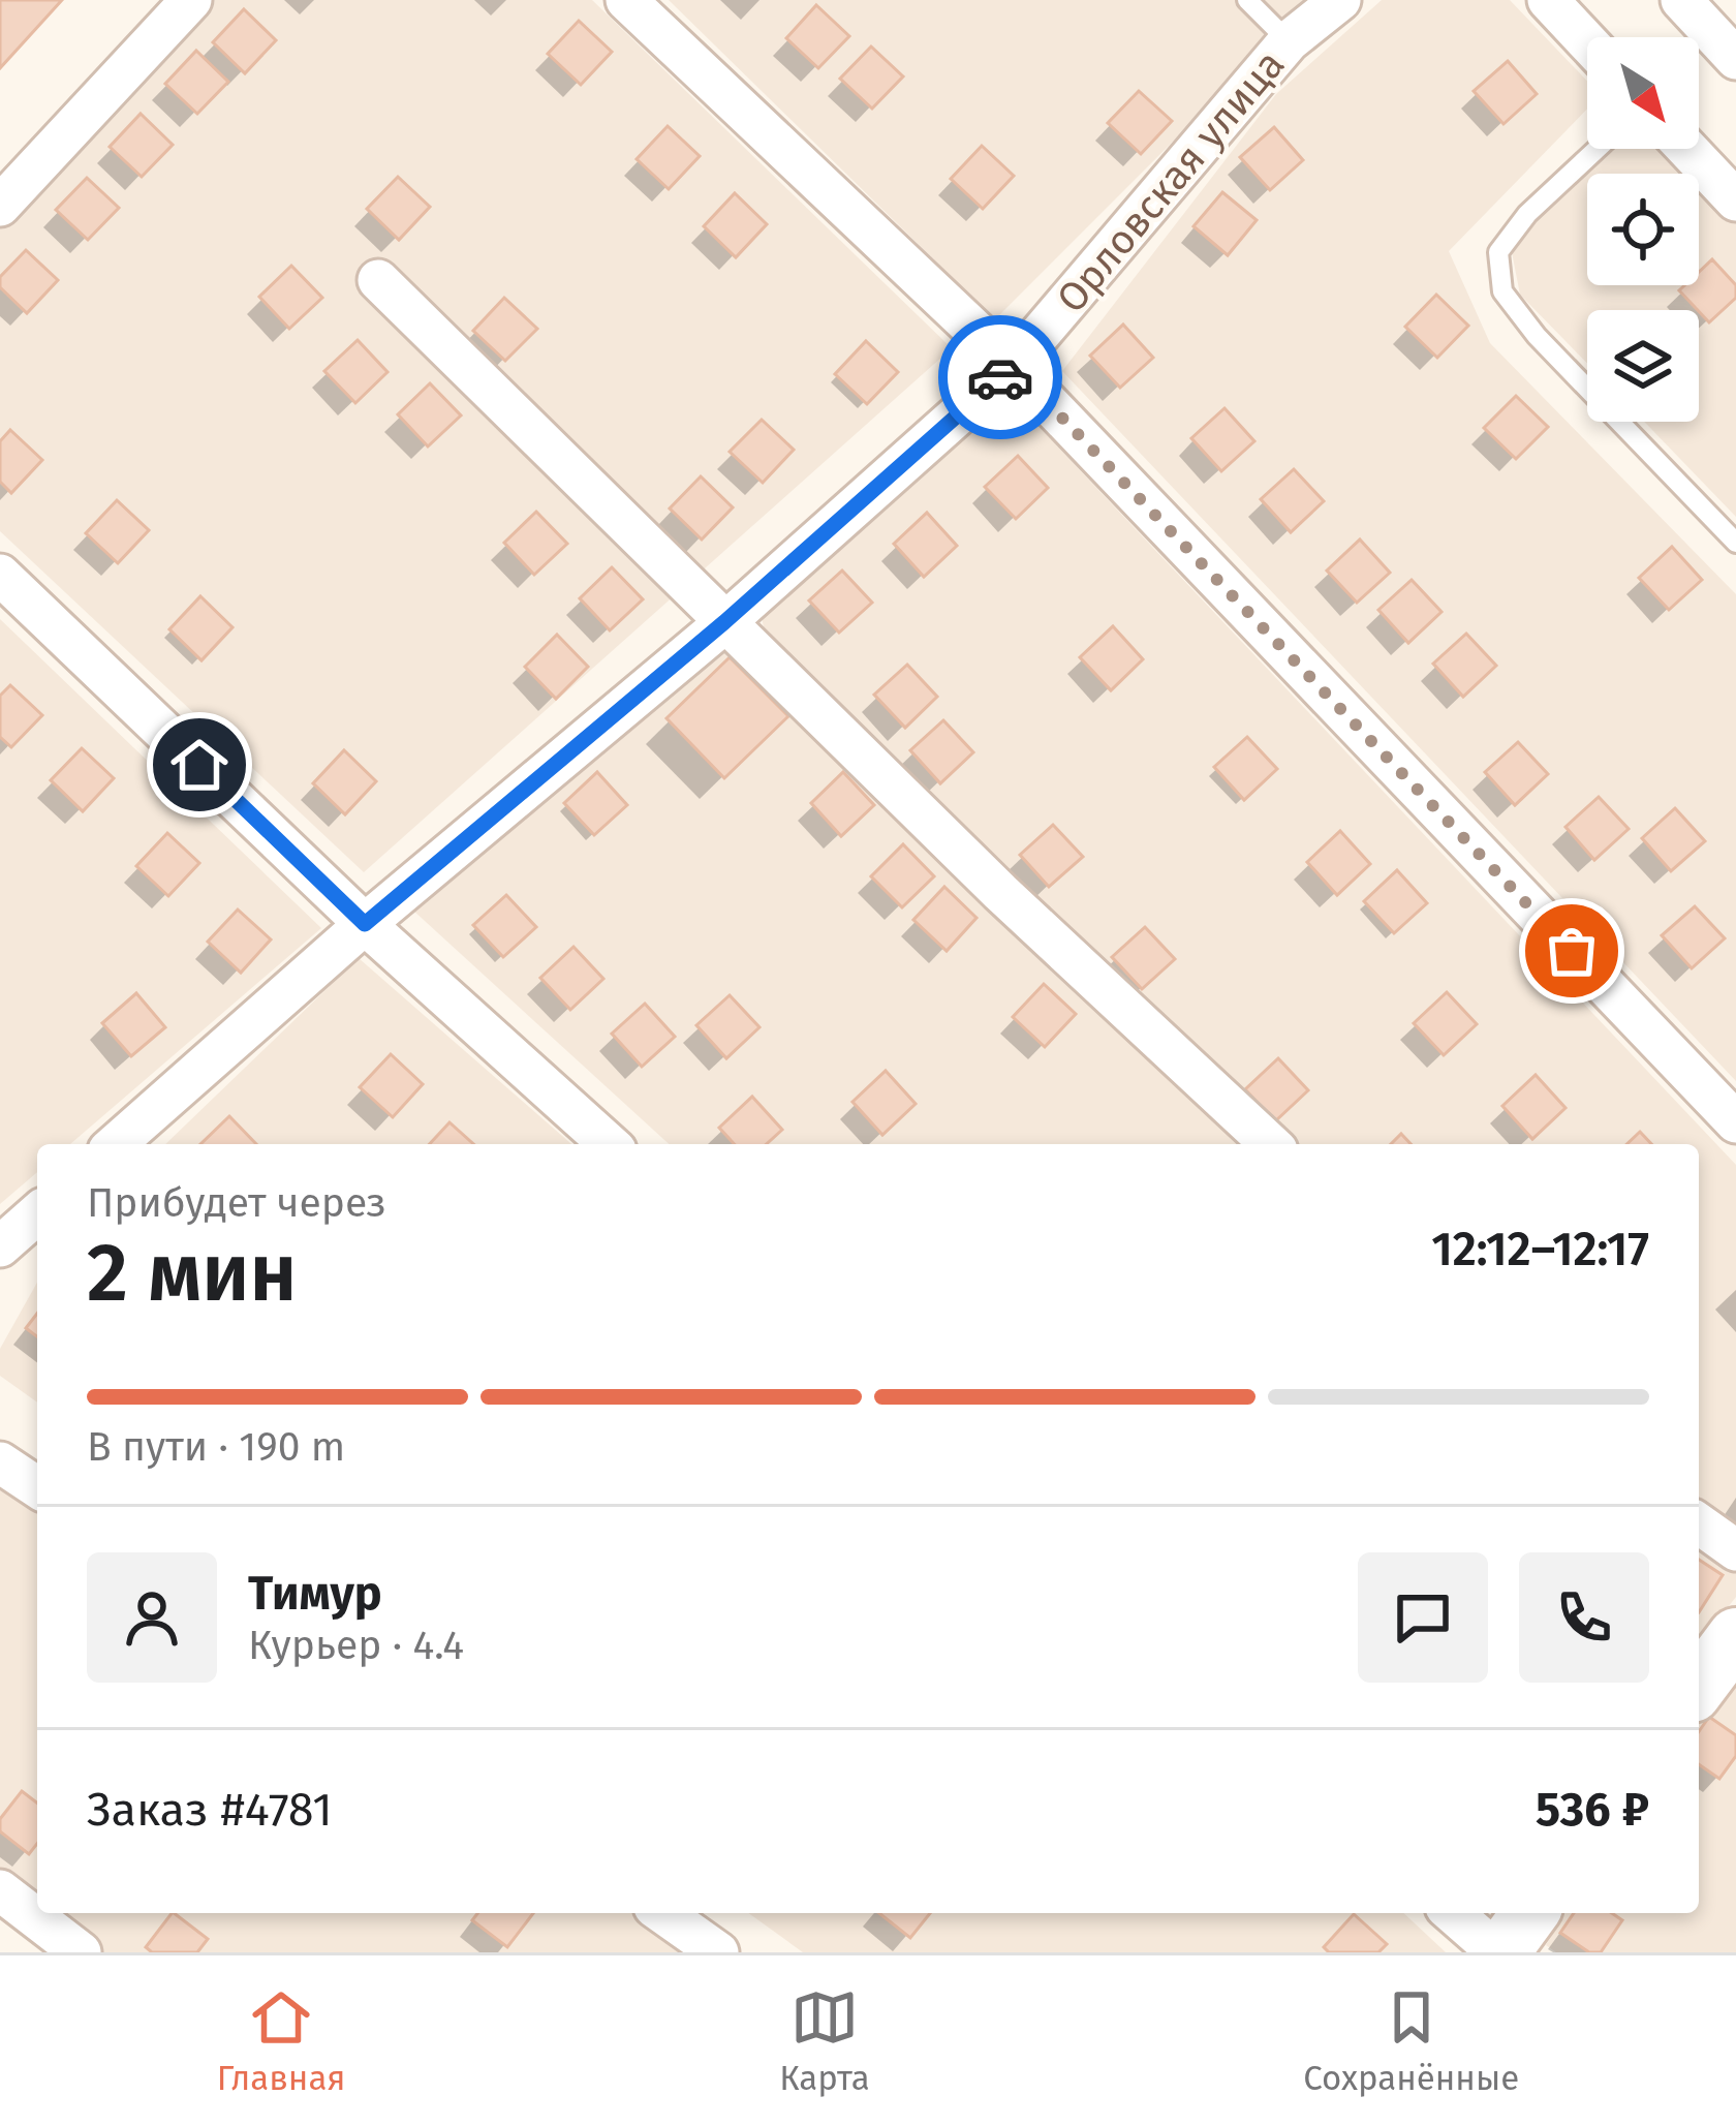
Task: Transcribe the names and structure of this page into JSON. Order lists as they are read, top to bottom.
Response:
{
  "streets": {
    "street": ["Орловская улица"]
  },
  "north": "bottom right",
  "page": {
    "heading": ["2 мин", "Прибудет через", "12:12–12:17"],
    "panel": [
      "Тимур",
      "Курьер · 4.4",
      "Заказ #4781",
      "536 ₽"
    ],
    "bar": "В пути · 190 m",
    "tabs": ["Главная", "Карта", "Сохранённые"]
  }
}
